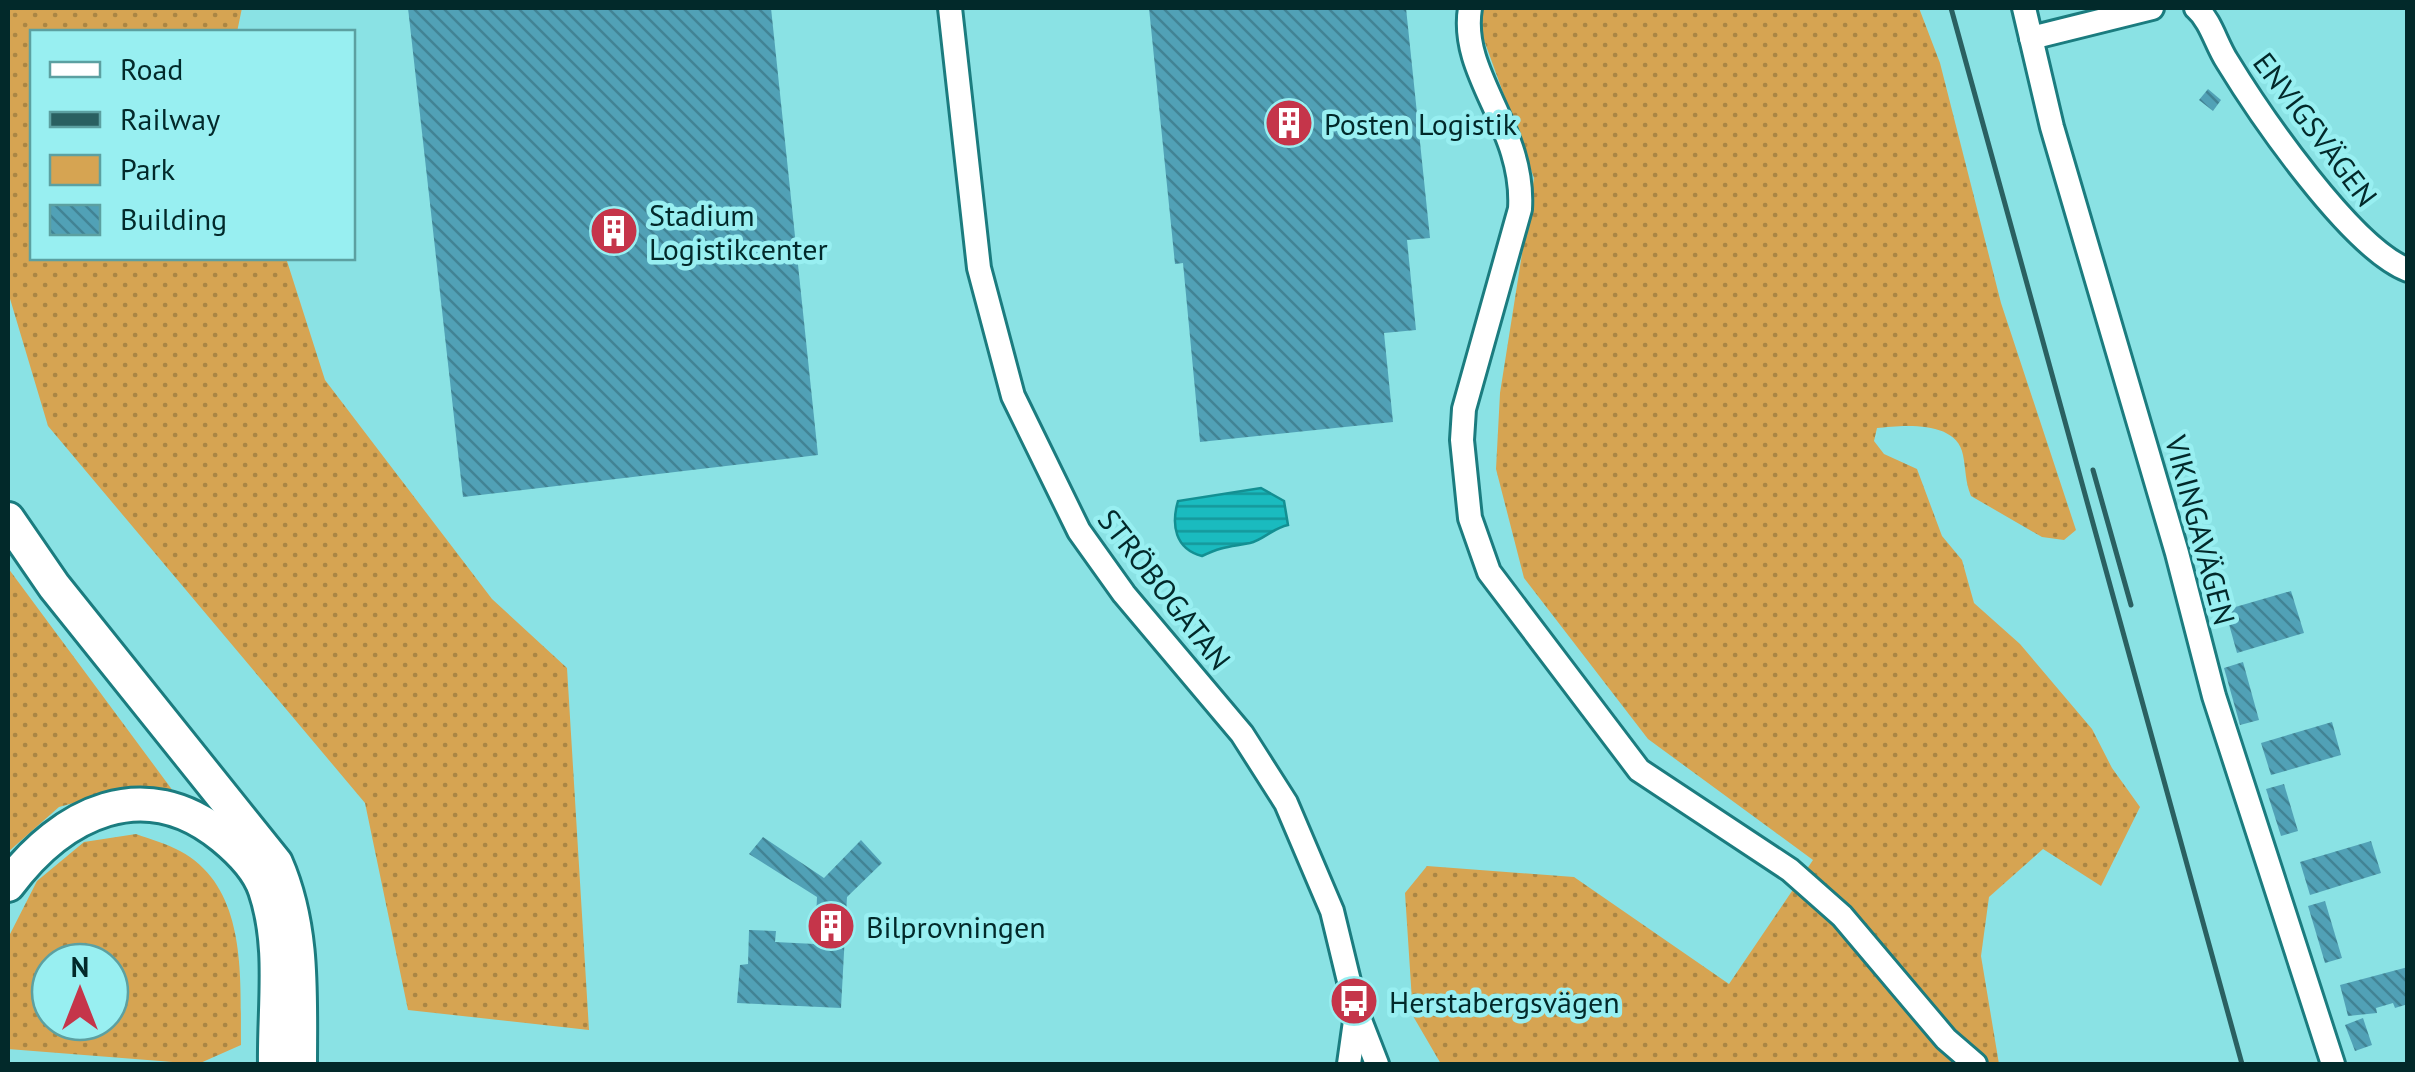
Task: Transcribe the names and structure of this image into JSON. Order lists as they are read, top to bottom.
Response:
{
  "streets": {
    "street": ["ENVIGSVÄGEN", "VIKINGAVÄGEN", "STRÖBOGATAN"]
  },
  "places": {
    "building": ["Posten Logistik", "Stadium Logistikcenter", "Bilprovningen"],
    "bus stop": ["Herstabergsvägen"]
  },
  "legend": [
    "Road",
    "Railway",
    "Park",
    "Building"
  ],
  "north": "top"
}
